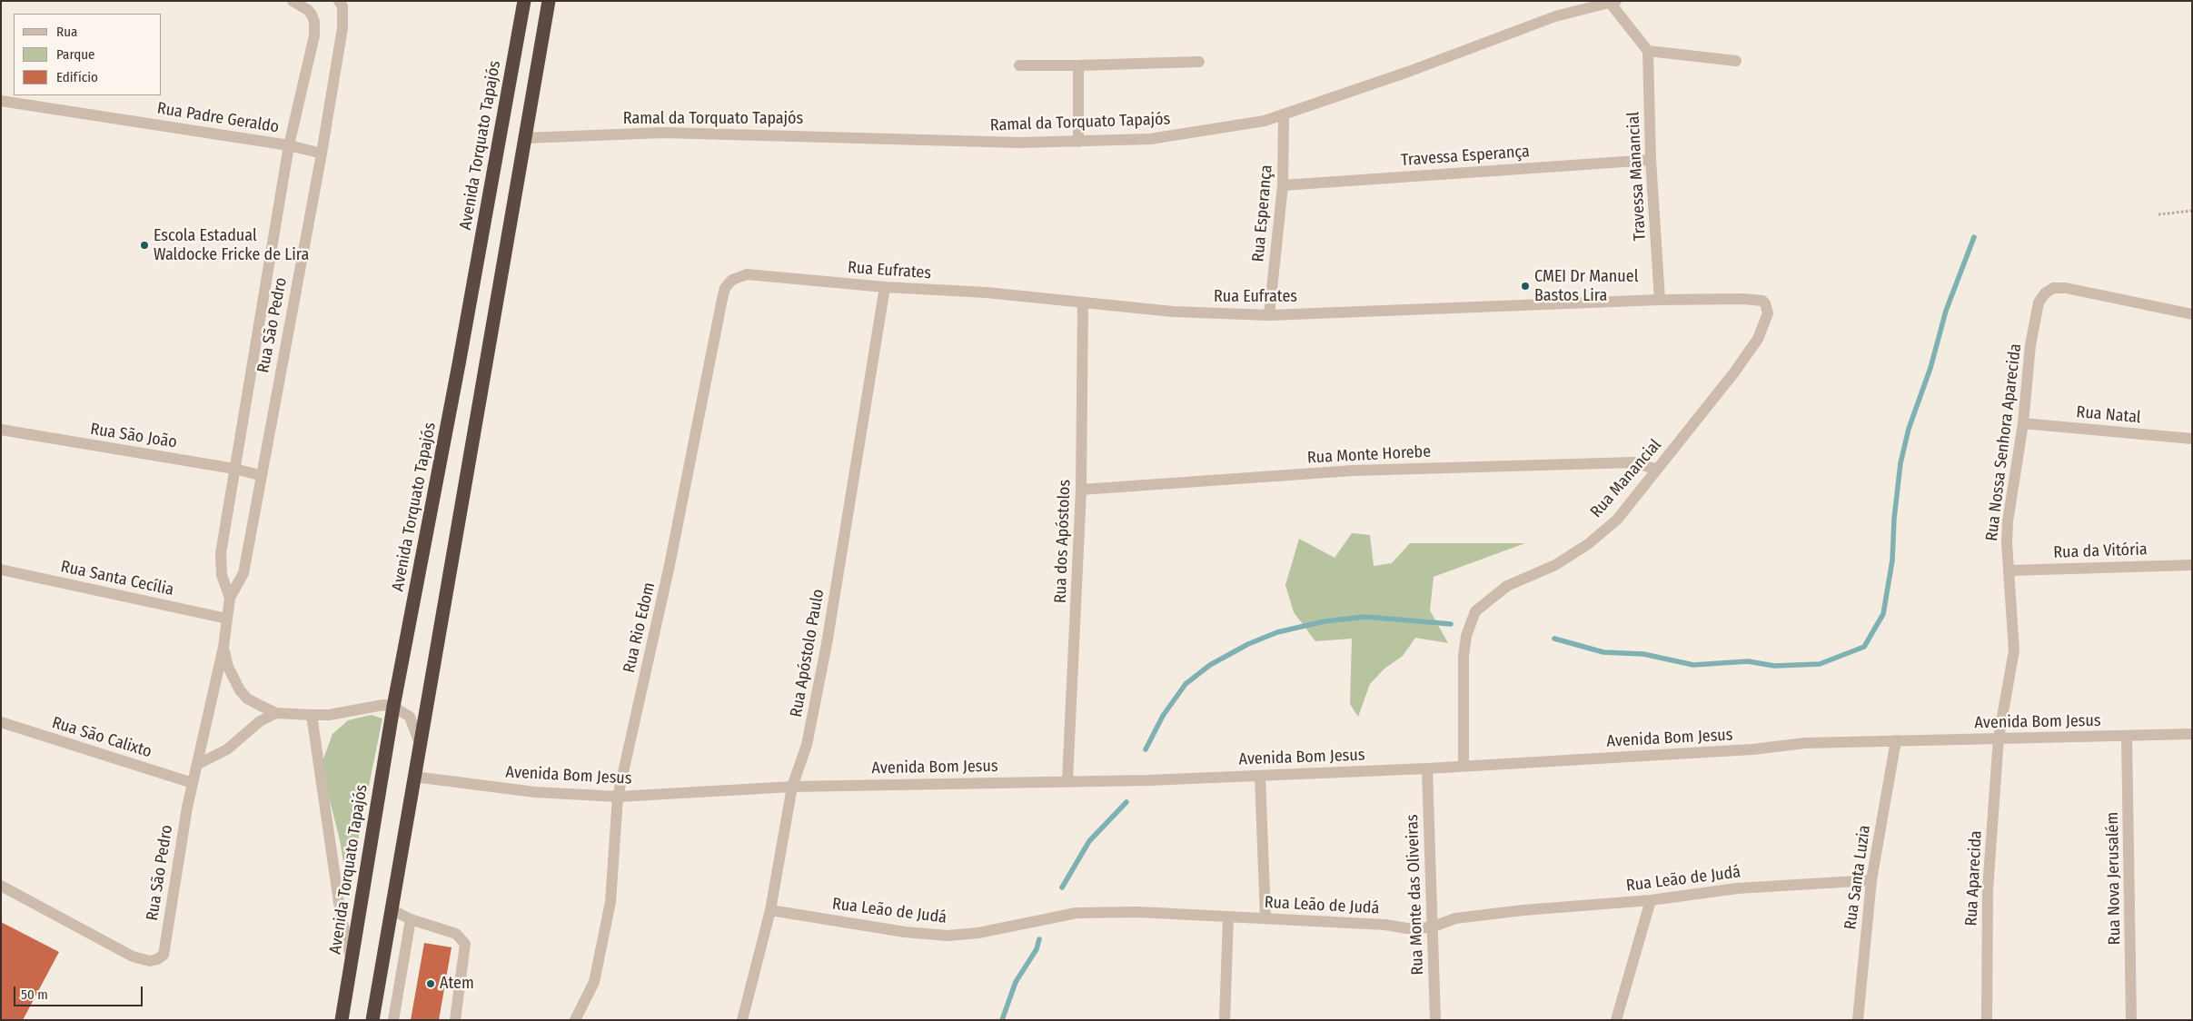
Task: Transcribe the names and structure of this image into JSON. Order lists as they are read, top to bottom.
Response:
{
  "streets": {
    "highway": ["Avenida Torquato Tapajós"],
    "street": [
      "Rua Padre Geraldo",
      "Ramal da Torquato Tapajós",
      "Travessa Esperança",
      "Travessa Manancial",
      "Rua Esperança",
      "Rua Eufrates",
      "Rua São Pedro",
      "Rua Natal",
      "Rua São João",
      "Rua Nossa Senhora Aparecida",
      "Rua Monte Horebe",
      "Rua Manancial",
      "Rua dos Apóstolos",
      "Rua da Vitória",
      "Rua Santa Cecília",
      "Rua Rio Edom",
      "Rua Apóstolo Paulo",
      "Avenida Bom Jesus",
      "Rua São Calixto",
      "Rua Santa Luzia",
      "Rua Aparecida",
      "Rua Nova Jerusalém",
      "Rua Leão de Judá",
      "Rua Monte das Oliveiras"
    ]
  },
  "crossings": [
    ["Rua Padre Geraldo", "Rua São Pedro"],
    ["Ramal da Torquato Tapajós", "Rua Esperança"],
    ["Travessa Esperança", "Travessa Manancial"],
    ["Travessa Esperança", "Rua Esperança"],
    ["Travessa Manancial", "Rua Eufrates"],
    ["Rua Esperança", "Rua Eufrates"],
    ["Rua Eufrates", "Rua Manancial"],
    ["Rua Eufrates", "Rua dos Apóstolos"],
    ["Rua Eufrates", "Rua Rio Edom"],
    ["Rua Eufrates", "Rua Apóstolo Paulo"],
    ["Rua São Pedro", "Rua São João"],
    ["Rua São Pedro", "Rua Santa Cecília"],
    ["Rua São Pedro", "Rua São Calixto"],
    ["Rua Natal", "Rua Nossa Senhora Aparecida"],
    ["Rua Nossa Senhora Aparecida", "Rua da Vitória"],
    ["Rua Nossa Senhora Aparecida", "Avenida Bom Jesus"],
    ["Rua Nossa Senhora Aparecida", "Rua Aparecida"],
    ["Rua Monte Horebe", "Rua Manancial"],
    ["Rua Monte Horebe", "Rua dos Apóstolos"],
    ["Rua Manancial", "Avenida Bom Jesus"],
    ["Rua dos Apóstolos", "Avenida Bom Jesus"],
    ["Rua Rio Edom", "Avenida Bom Jesus"],
    ["Rua Apóstolo Paulo", "Avenida Bom Jesus"],
    ["Rua Apóstolo Paulo", "Rua Leão de Judá"],
    ["Avenida Bom Jesus", "Rua Santa Luzia"],
    ["Avenida Bom Jesus", "Rua Aparecida"],
    ["Avenida Bom Jesus", "Rua Nova Jerusalém"],
    ["Avenida Bom Jesus", "Rua Monte das Oliveiras"],
    ["Rua Santa Luzia", "Rua Leão de Judá"],
    ["Rua Leão de Judá", "Rua Monte das Oliveiras"]
  ],
  "places": ["Escola Estadual Waldocke Fricke de Lira", "CMEI Dr Manuel Bastos Lira", "Atem"],
  "legend": ["Rua", "Parque", "Edifício"],
  "scale_bar": "50 m"
}
